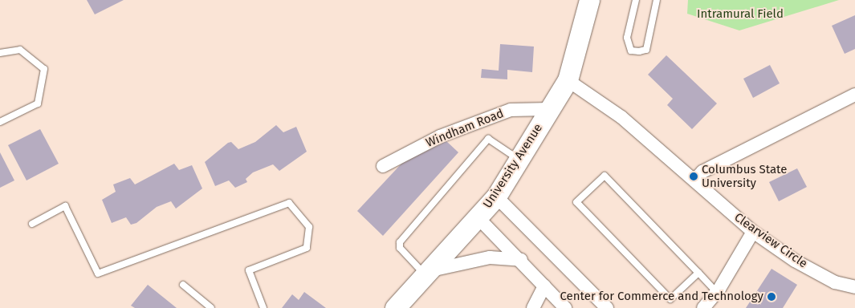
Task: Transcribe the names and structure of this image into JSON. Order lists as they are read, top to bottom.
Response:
{
  "streets": {
    "main road": ["University Avenue"],
    "street": ["Windham Road", "Clearview Circle"]
  },
  "crossings": [
    ["Windham Road", "University Avenue"],
    ["University Avenue", "Clearview Circle"]
  ],
  "parks": ["Intramural Field"],
  "places": ["Columbus State University", "Center for Commerce and Technology"]
}
